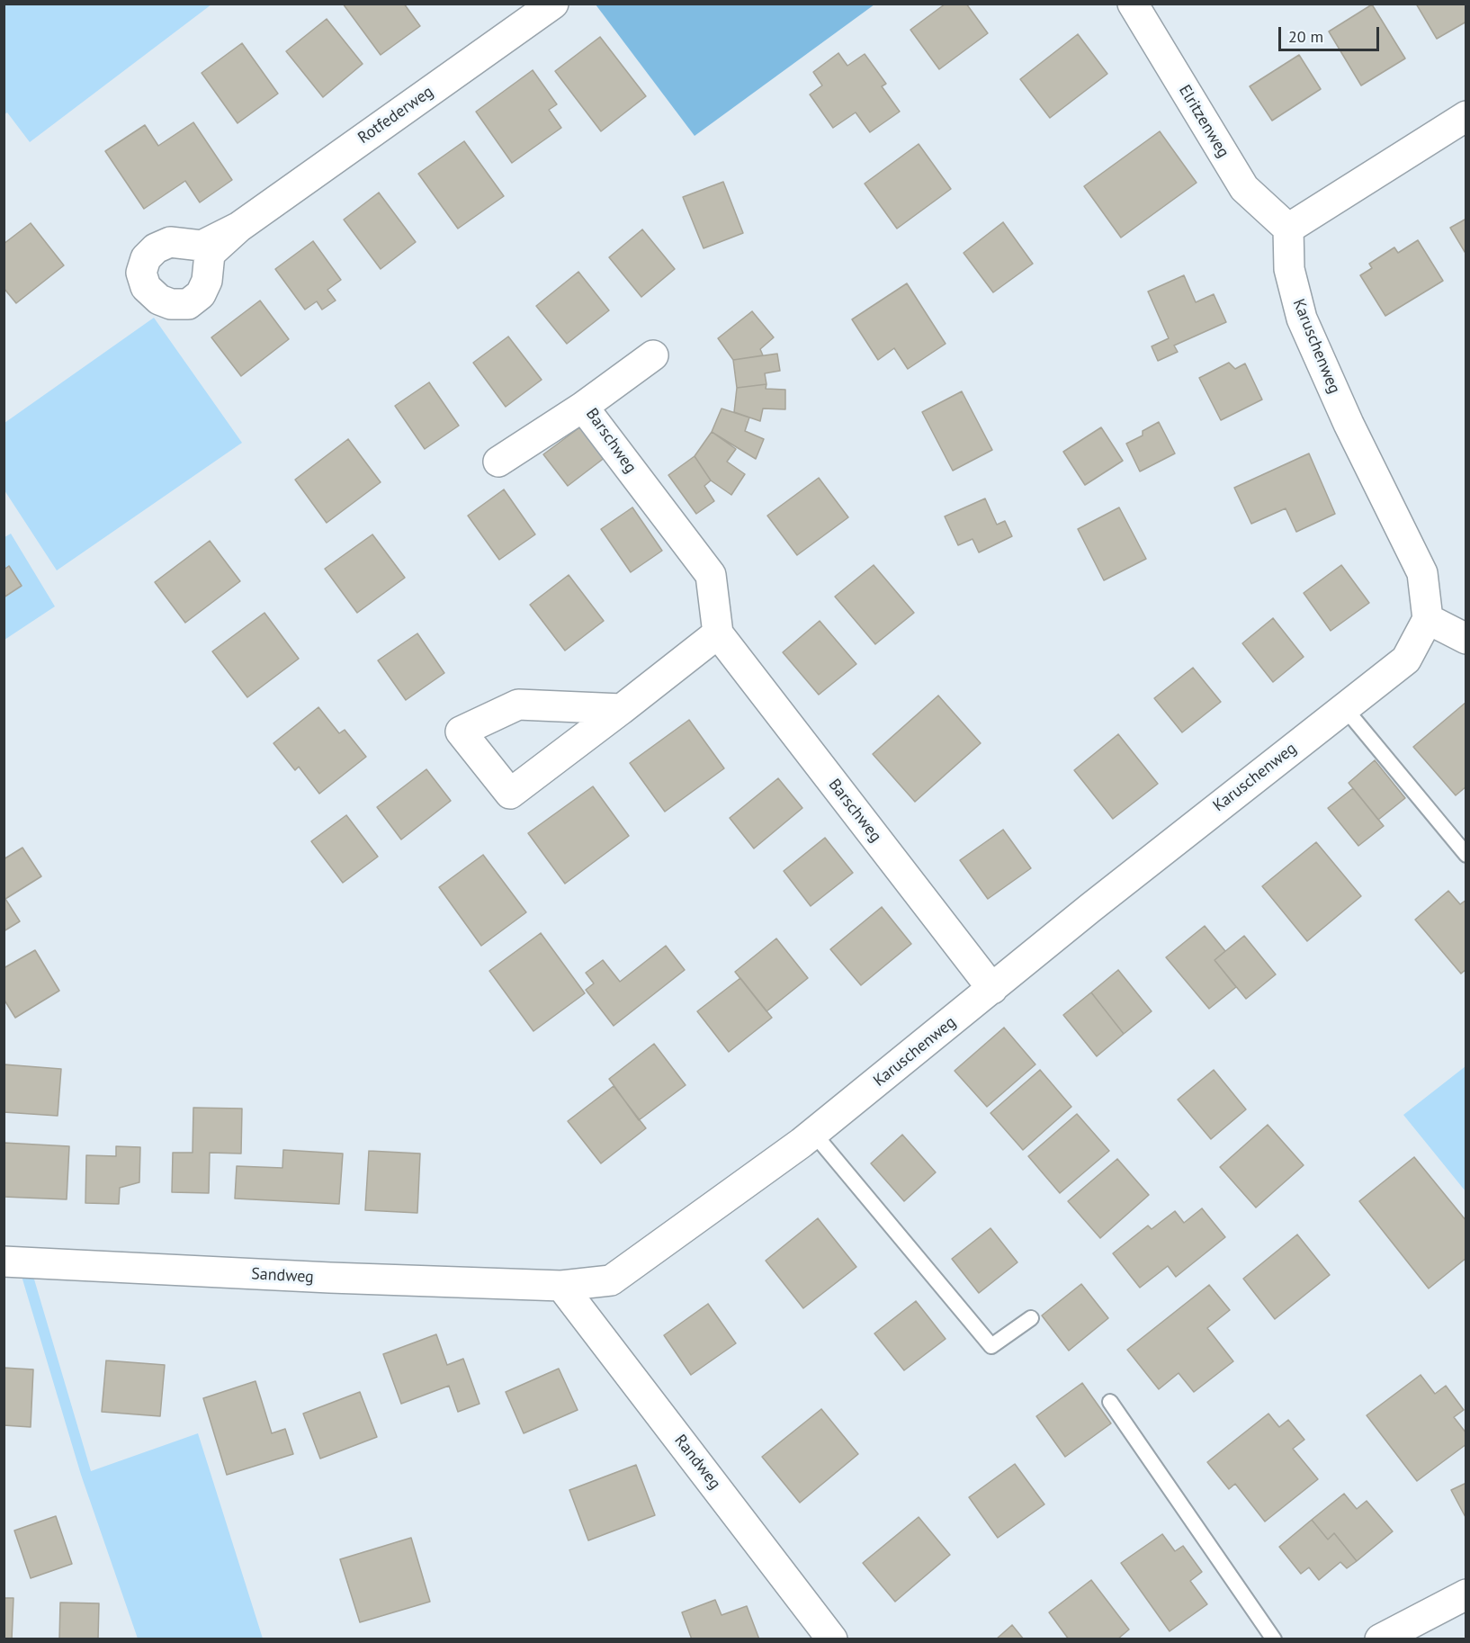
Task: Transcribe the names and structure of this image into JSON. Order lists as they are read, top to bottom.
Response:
{
  "streets": {
    "street": [
      "Rotfederweg",
      "Elritzenweg",
      "Karuschenweg",
      "Barschweg",
      "Sandweg",
      "Randweg"
    ]
  },
  "crossings": [
    ["Elritzenweg", "Karuschenweg"],
    ["Karuschenweg", "Barschweg"],
    ["Karuschenweg", "Sandweg"],
    ["Karuschenweg", "Randweg"],
    ["Sandweg", "Randweg"]
  ],
  "scale_bar": "20 m"
}
